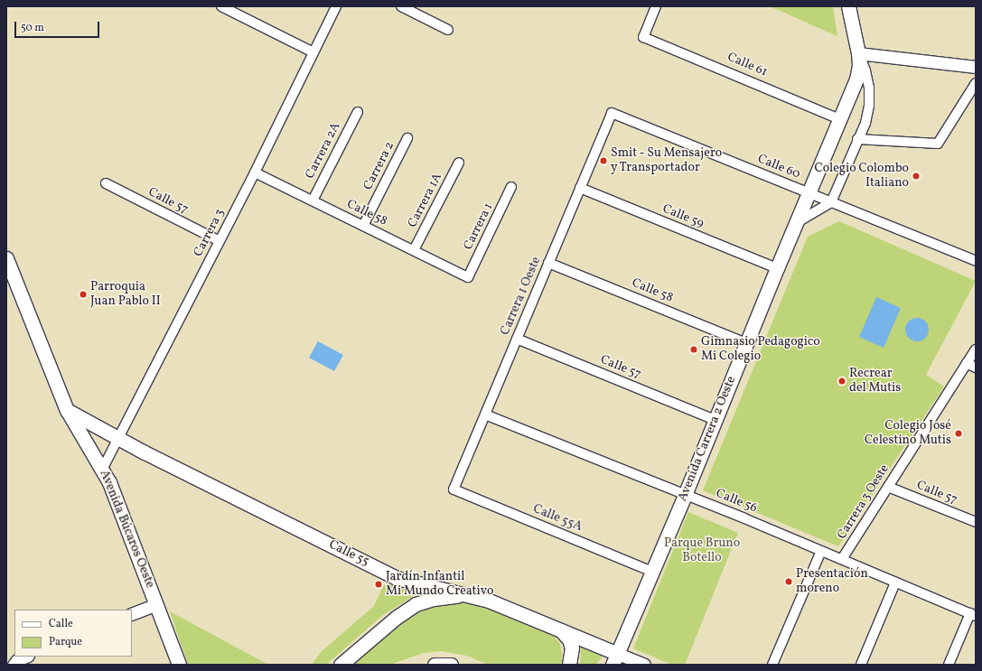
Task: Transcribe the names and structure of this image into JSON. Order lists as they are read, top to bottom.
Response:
{
  "streets": {
    "main road": ["Avenida Carrera 2 Oeste", "Avenida Búcaros Oeste", "Calle 55"],
    "street": [
      "Calle 61",
      "Carrera 2A",
      "Carrera 2",
      "Calle 60",
      "Carrera 1A",
      "Calle 57",
      "Calle 58",
      "Calle 59",
      "Carrera 1",
      "Carrera 3",
      "Carrera 1 Oeste",
      "Calle 56",
      "Carrera 3 Oeste",
      "Calle 55A"
    ]
  },
  "crossings": [
    ["Calle 61", "Avenida Carrera 2 Oeste"],
    ["Carrera 2A", "Calle 58"],
    ["Carrera 2", "Calle 58"],
    ["Calle 60", "Carrera 1 Oeste"],
    ["Calle 60", "Avenida Carrera 2 Oeste"],
    ["Carrera 1A", "Calle 58"],
    ["Calle 57", "Carrera 3"],
    ["Calle 57", "Carrera 1 Oeste"],
    ["Calle 57", "Avenida Carrera 2 Oeste"],
    ["Calle 57", "Carrera 3 Oeste"],
    ["Calle 58", "Carrera 1"],
    ["Calle 58", "Carrera 3"],
    ["Calle 58", "Carrera 1 Oeste"],
    ["Calle 58", "Avenida Carrera 2 Oeste"],
    ["Calle 59", "Carrera 1 Oeste"],
    ["Calle 59", "Avenida Carrera 2 Oeste"],
    ["Carrera 3", "Avenida Búcaros Oeste"],
    ["Carrera 3", "Calle 55"],
    ["Carrera 1 Oeste", "Calle 56"],
    ["Carrera 1 Oeste", "Calle 55A"],
    ["Avenida Carrera 2 Oeste", "Calle 56"],
    ["Avenida Carrera 2 Oeste", "Calle 55A"],
    ["Avenida Carrera 2 Oeste", "Calle 55"],
    ["Calle 56", "Carrera 3 Oeste"],
    ["Avenida Búcaros Oeste", "Calle 55"]
  ],
  "parks": ["Parque Bruno Botello"],
  "places": [
    "Smit - Su Mensajero y Transportador",
    "Colegio Colombo Italiano",
    "Parroquia Juan Pablo II",
    "Gimnasio Pedagogico Mi Colegio",
    "Recrear del Mutis",
    "Colegio José Celestino Mutis",
    "Presentación moreno",
    "Jardín Infantil Mi Mundo Creativo"
  ],
  "legend": ["Calle", "Parque"],
  "scale_bar": "50 m"
}
